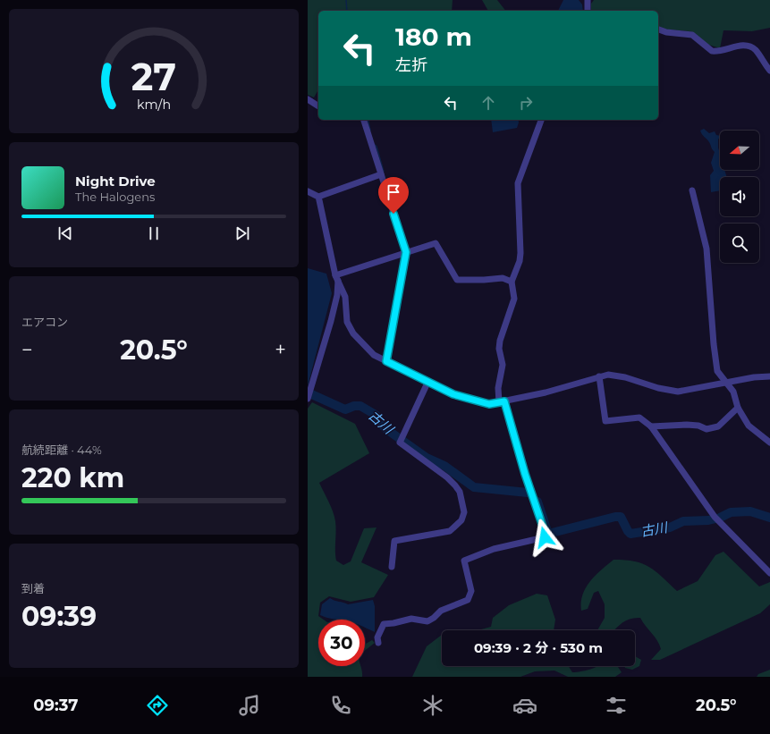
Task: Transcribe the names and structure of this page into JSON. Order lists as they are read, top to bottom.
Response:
{
  "water": ["古川"],
  "north": "left",
  "page": {
    "turn": ["180 m", "左折"],
    "song": ["Night Drive", "The Halogens"],
    "tile": [
      "エアコン",
      ["航続距離 · 44%", "220 km"],
      ["到着", "09:39"]
    ],
    "heat": ["−", "20.5°", "+"],
    "limit": "30",
    "trip": "09:39 · 2 分 · 530 m",
    "tabs": ["09:37", "20.5°"],
    "gauge": ["27", "km/h"]
  }
}
